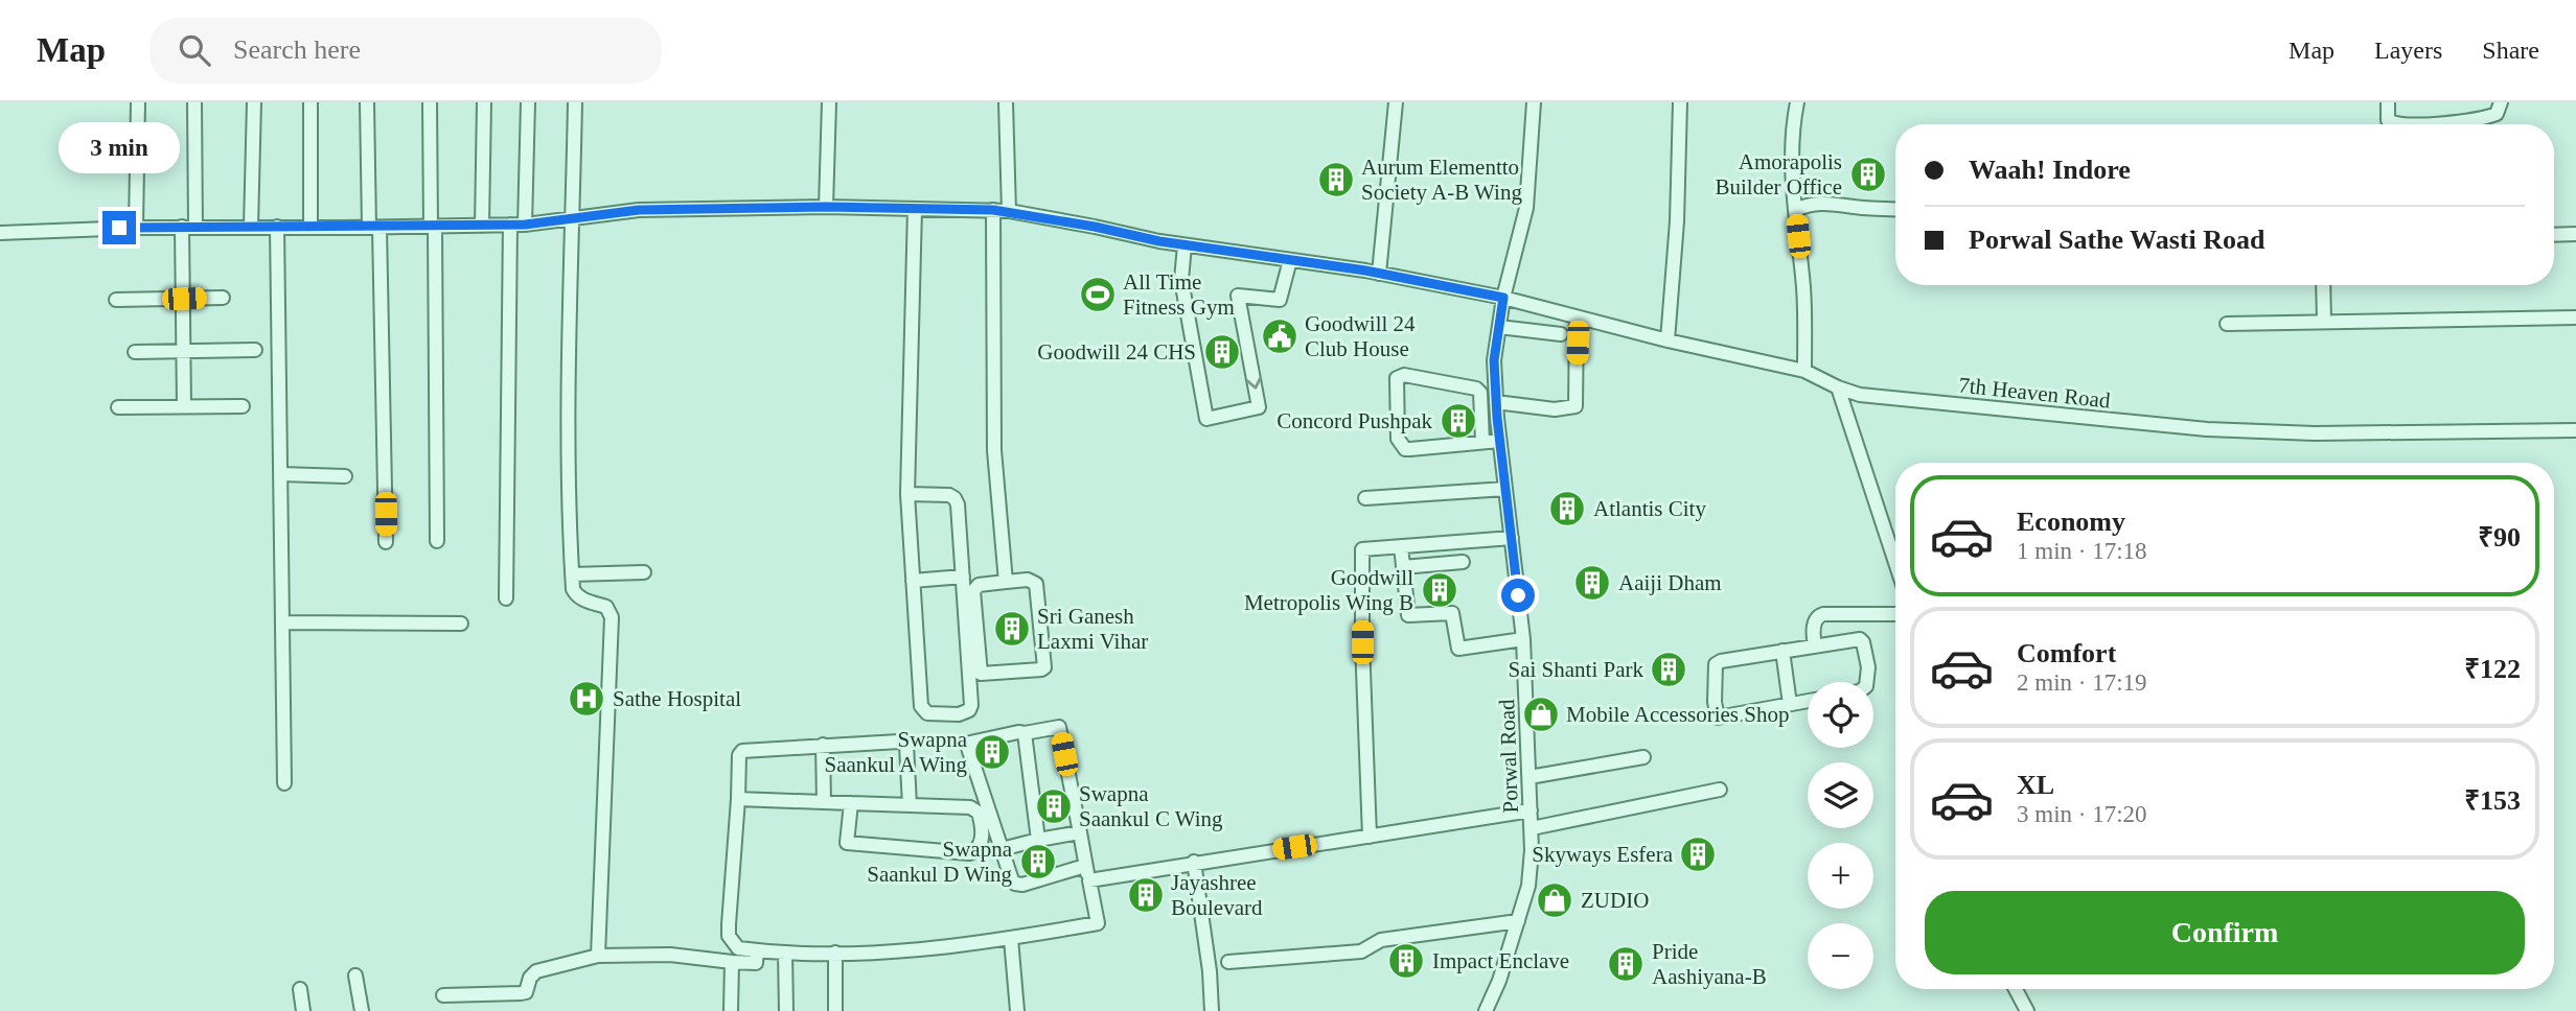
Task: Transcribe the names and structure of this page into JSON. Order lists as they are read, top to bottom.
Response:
{
  "streets": {
    "street": ["7th Heaven Road", "Porwal Road"]
  },
  "crossings": [
    ["7th Heaven Road", "Porwal Road"]
  ],
  "places": {
    "building": [
      "Amorapolis Builder Office",
      "Aurum Elementto Society A-B Wing",
      "Goodwill 24 CHS",
      "Concord Pushpak",
      "Atlantis City",
      "Aaiji Dham",
      "Goodwill Metropolis Wing B",
      "Sri Ganesh Laxmi Vihar",
      "Sai Shanti Park",
      "Swapna Saankul A Wing",
      "Swapna Saankul C Wing",
      "Skyways Esfera",
      "Swapna Saankul D Wing",
      "Jayashree Boulevard",
      "Impact Enclave",
      "Pride Aashiyana-B"
    ],
    "sports": ["All Time Fitness Gym"],
    "public building": ["Goodwill 24 Club House"],
    "hospital": ["Sathe Hospital"],
    "shop": ["Mobile Accessories Shop", "ZUDIO"]
  },
  "page": {
    "header": "Map",
    "search": "Search here",
    "nav": ["Map", "Layers", "Share"],
    "bubble": "3 min",
    "banner": ["Waah! Indore", "Porwal Sathe Wasti Road"],
    "list": [
      {
        "name": "Economy",
        "note": "1 min · 17:18",
        "value": "₹90"
      },
      {
        "name": "Comfort",
        "note": "2 min · 17:19",
        "value": "₹122"
      },
      {
        "name": "XL",
        "note": "3 min · 17:20",
        "value": "₹153"
      }
    ],
    "map_buttons": ["+", "−"],
    "buttons": "Confirm"
  }
}
